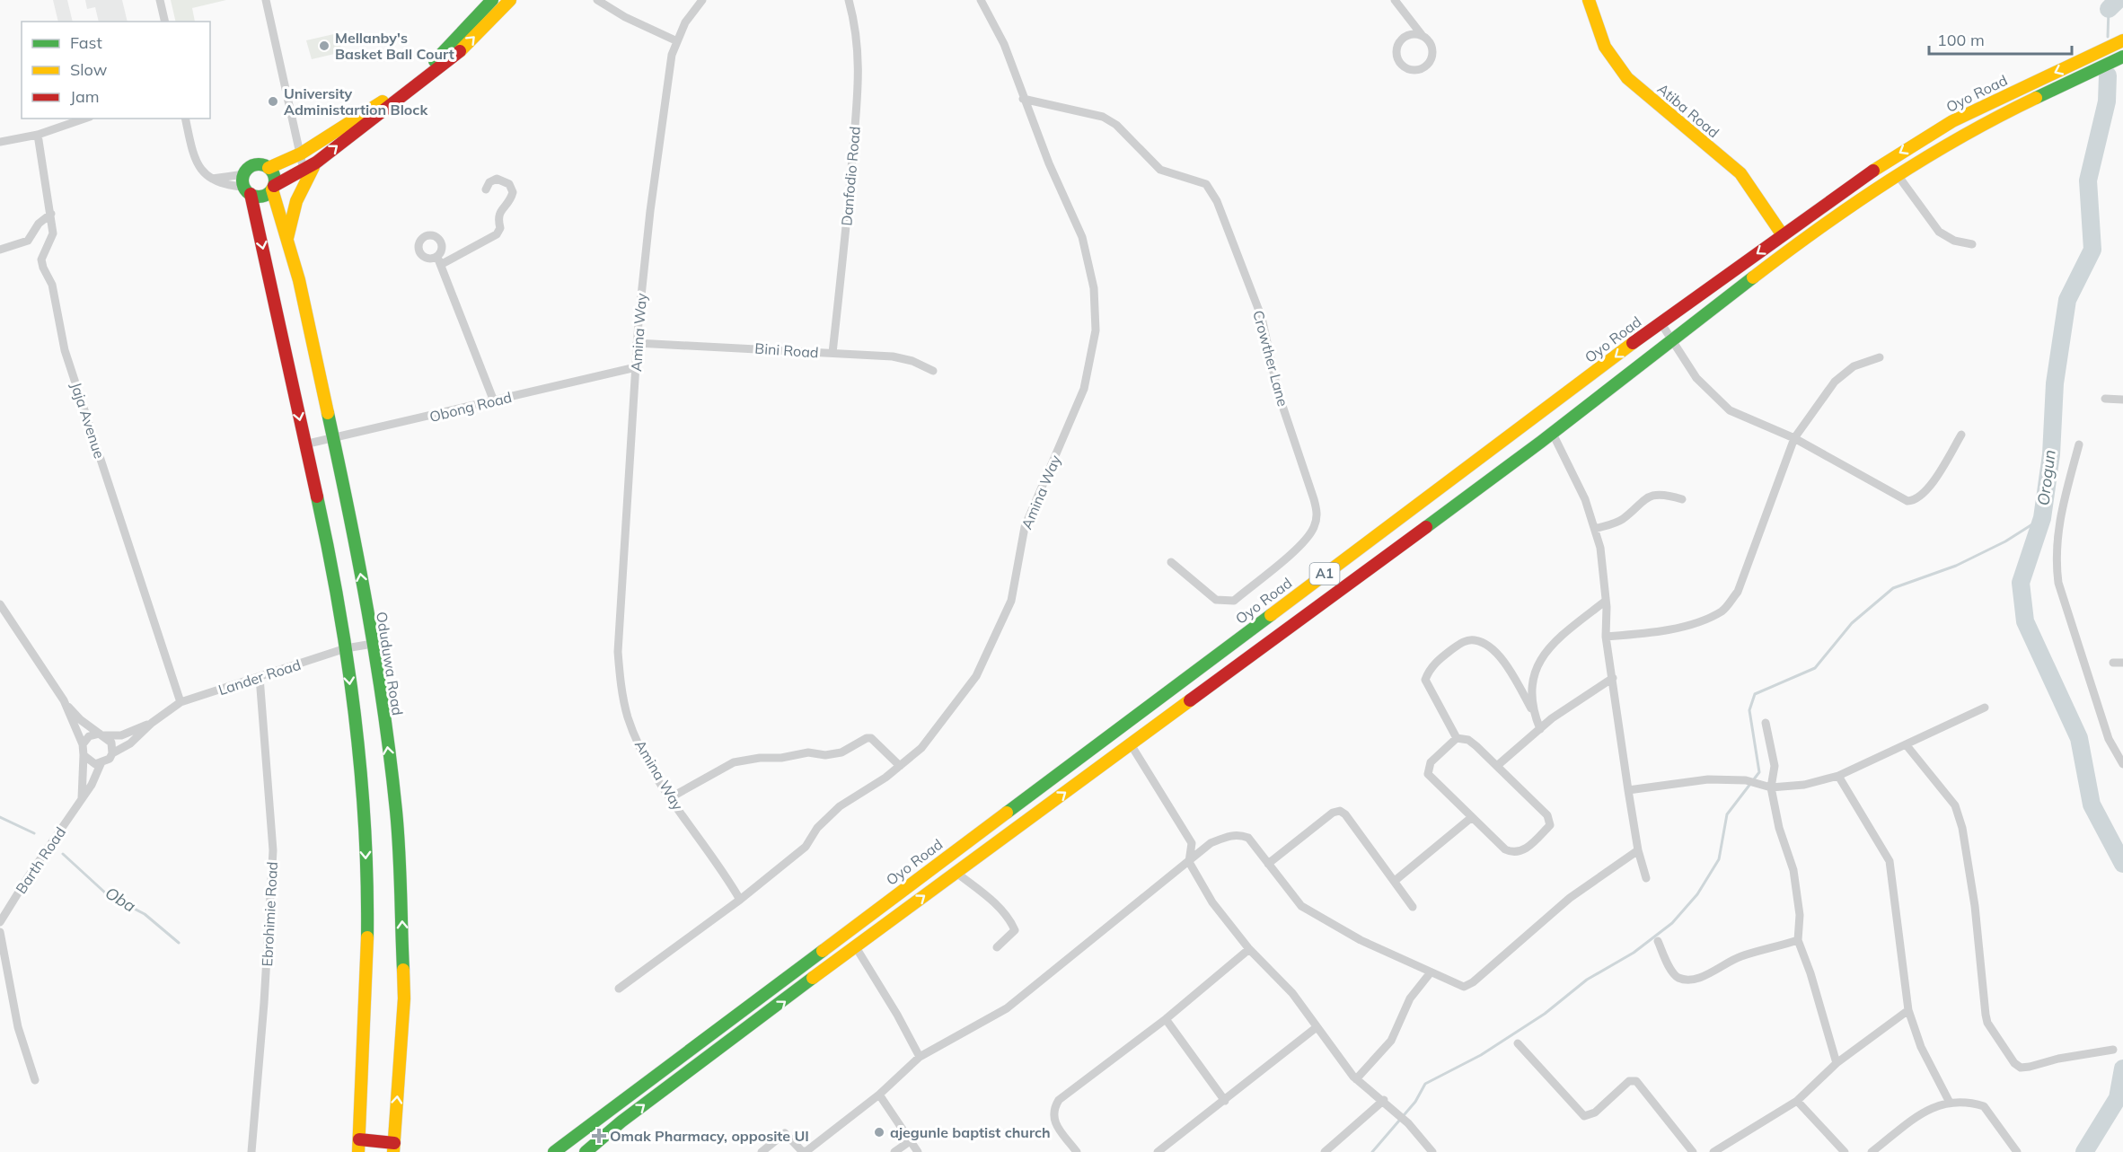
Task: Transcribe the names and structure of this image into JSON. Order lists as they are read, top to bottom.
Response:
{
  "streets": {
    "main road": [
      "Oyo Road",
      "Atiba Road",
      "A1",
      "Oduduwa Road"
    ],
    "street": [
      "Danfodio Road",
      "Amina Way",
      "Bini Road",
      "Crowther Lane",
      "Obong Road",
      "Jaja Avenue",
      "Lander Road",
      "Barth Road",
      "Ebrohimie Road"
    ]
  },
  "crossings": [
    ["Oyo Road", "Atiba Road"],
    ["Danfodio Road", "Bini Road"],
    ["Amina Way", "Bini Road"],
    ["Amina Way", "Crowther Lane"],
    ["Amina Way", "Obong Road"],
    ["Obong Road", "Oduduwa Road"],
    ["Jaja Avenue", "Lander Road"],
    ["Oduduwa Road", "Lander Road"],
    ["Lander Road", "Barth Road"],
    ["Lander Road", "Ebrohimie Road"]
  ],
  "water": ["Orogun", "Oba"],
  "places": {
    "other": ["Mellanby's Basket Ball Court", "University Administartion Block", "ajegunle baptist church"],
    "health": ["Omak Pharmacy, opposite UI"]
  },
  "legend": ["Fast", "Slow", "Jam"],
  "scale_bar": "100 m"
}
